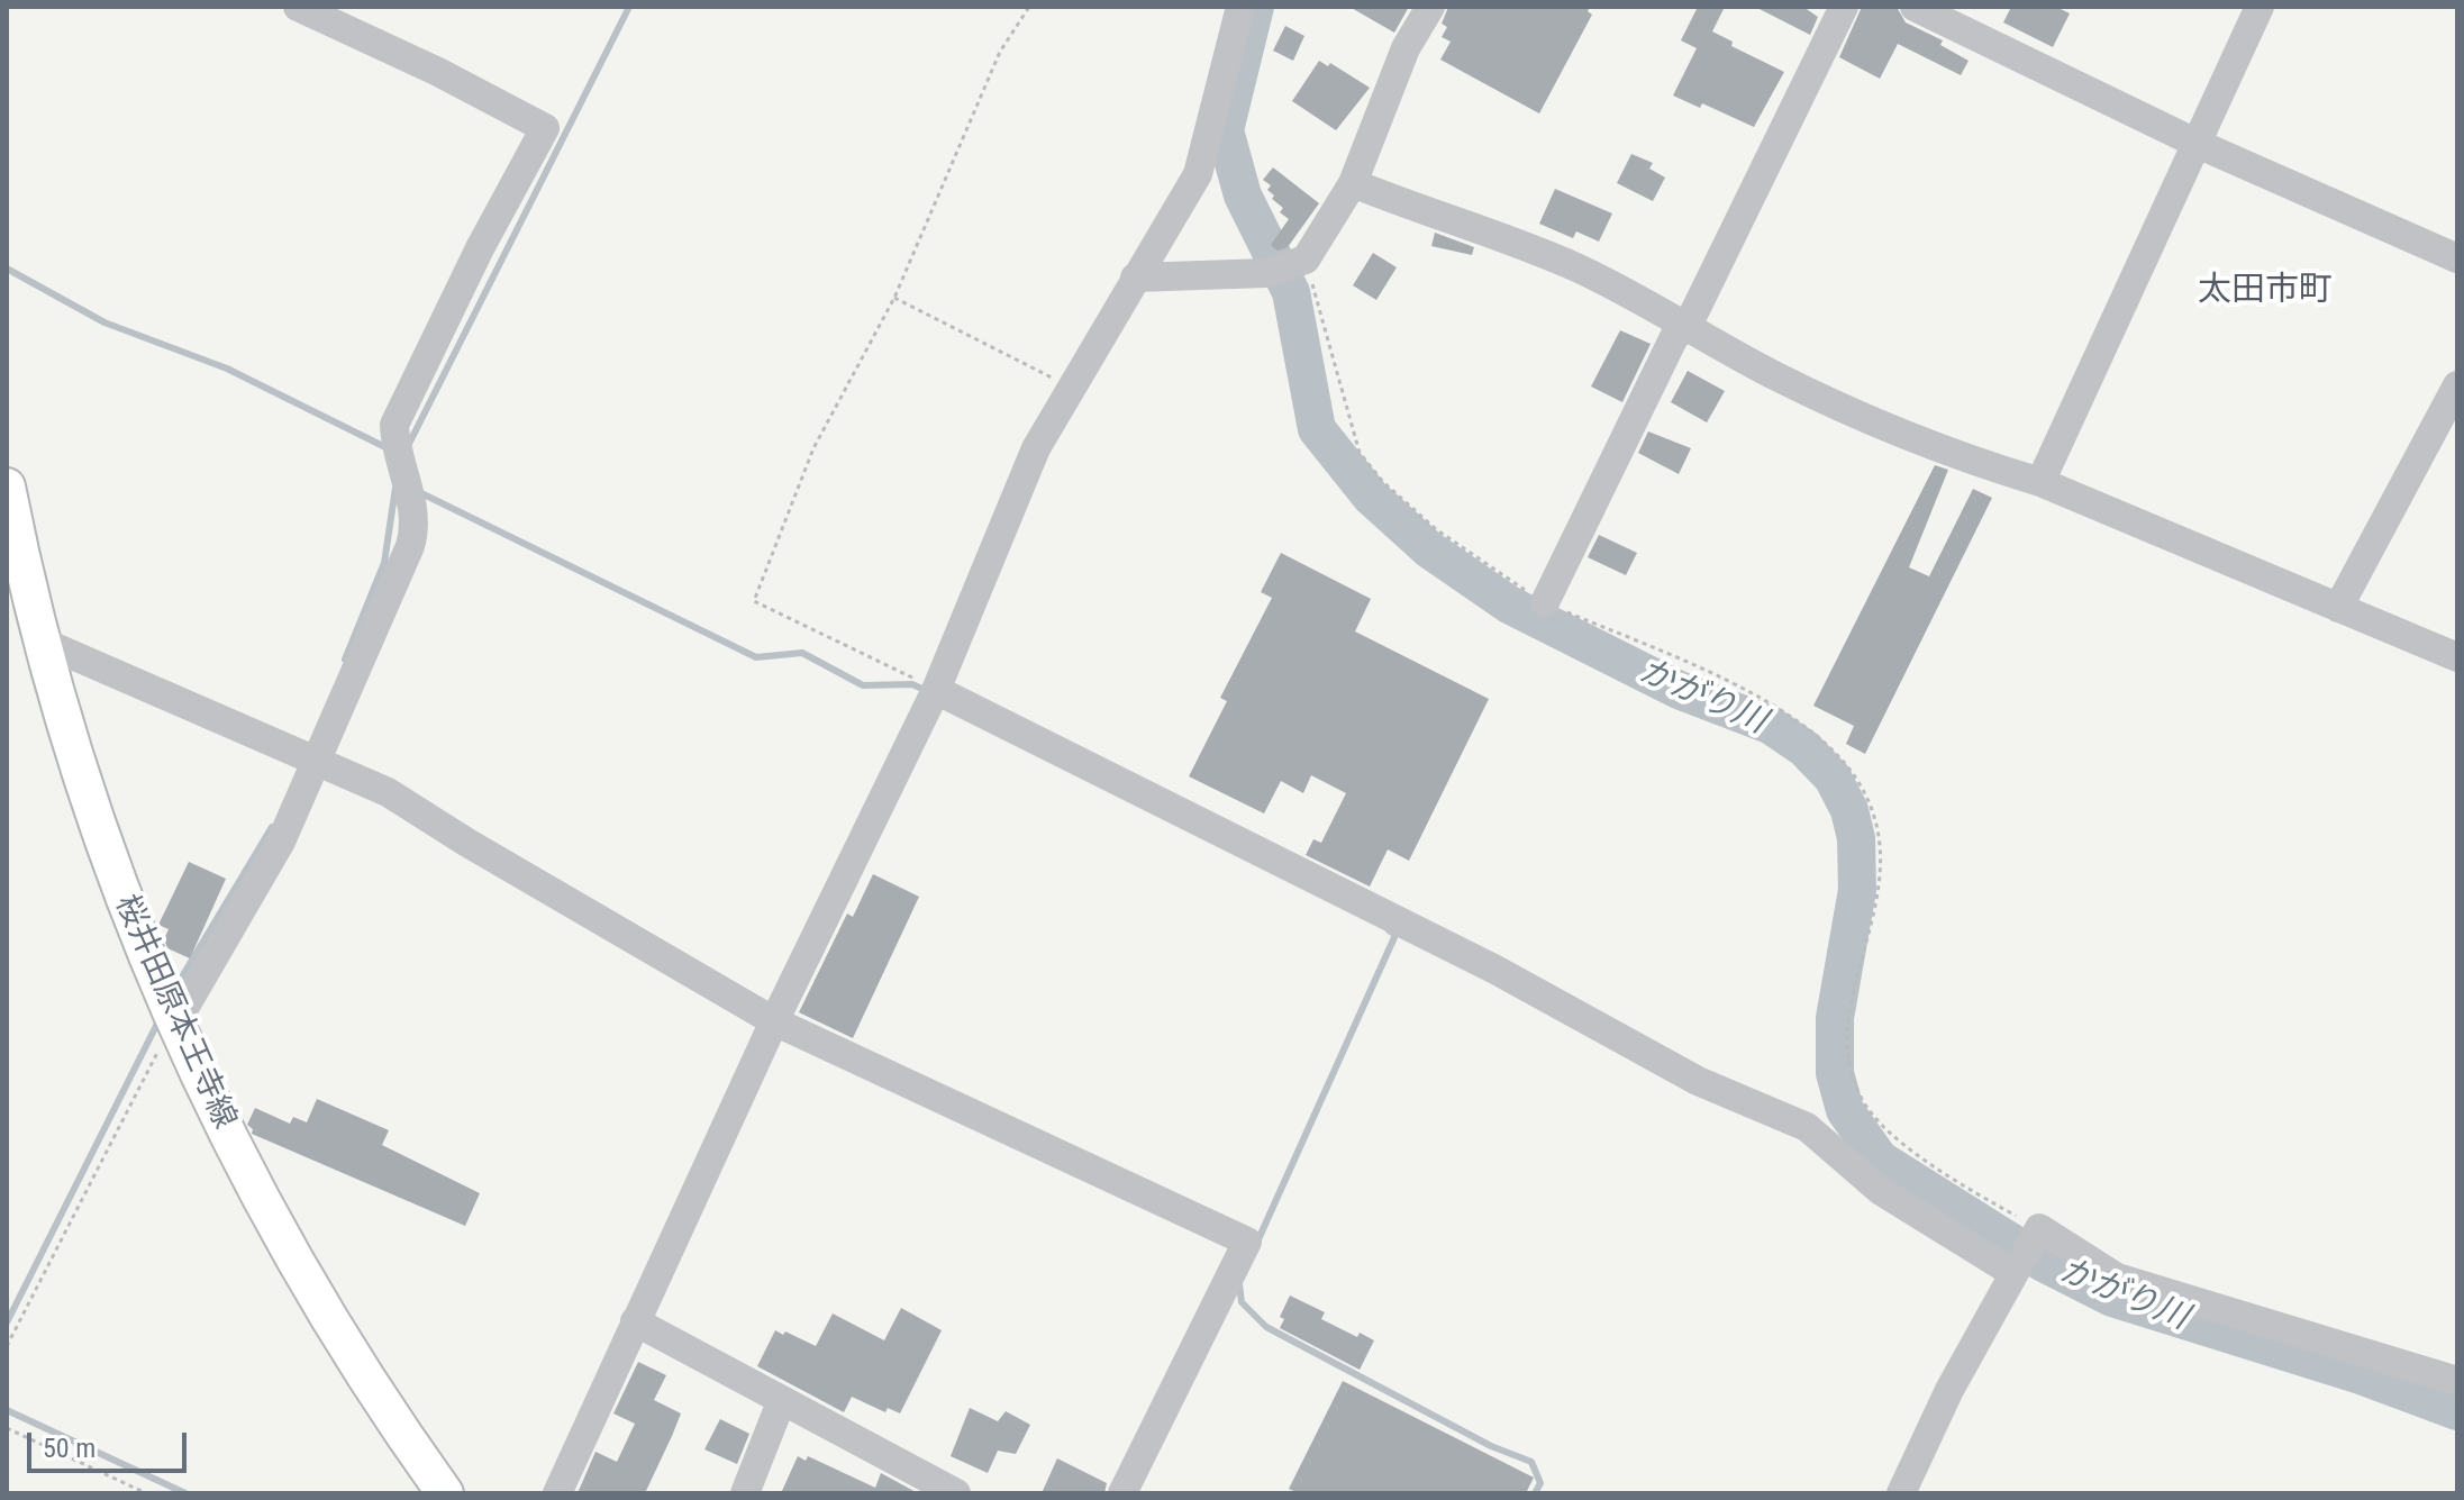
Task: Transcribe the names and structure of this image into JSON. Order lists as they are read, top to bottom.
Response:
{
  "streets": {
    "main road": ["桜井田原本王寺線"]
  },
  "districts": ["太田市町"],
  "water": ["かがり川"],
  "scale_bar": "50 m"
}
